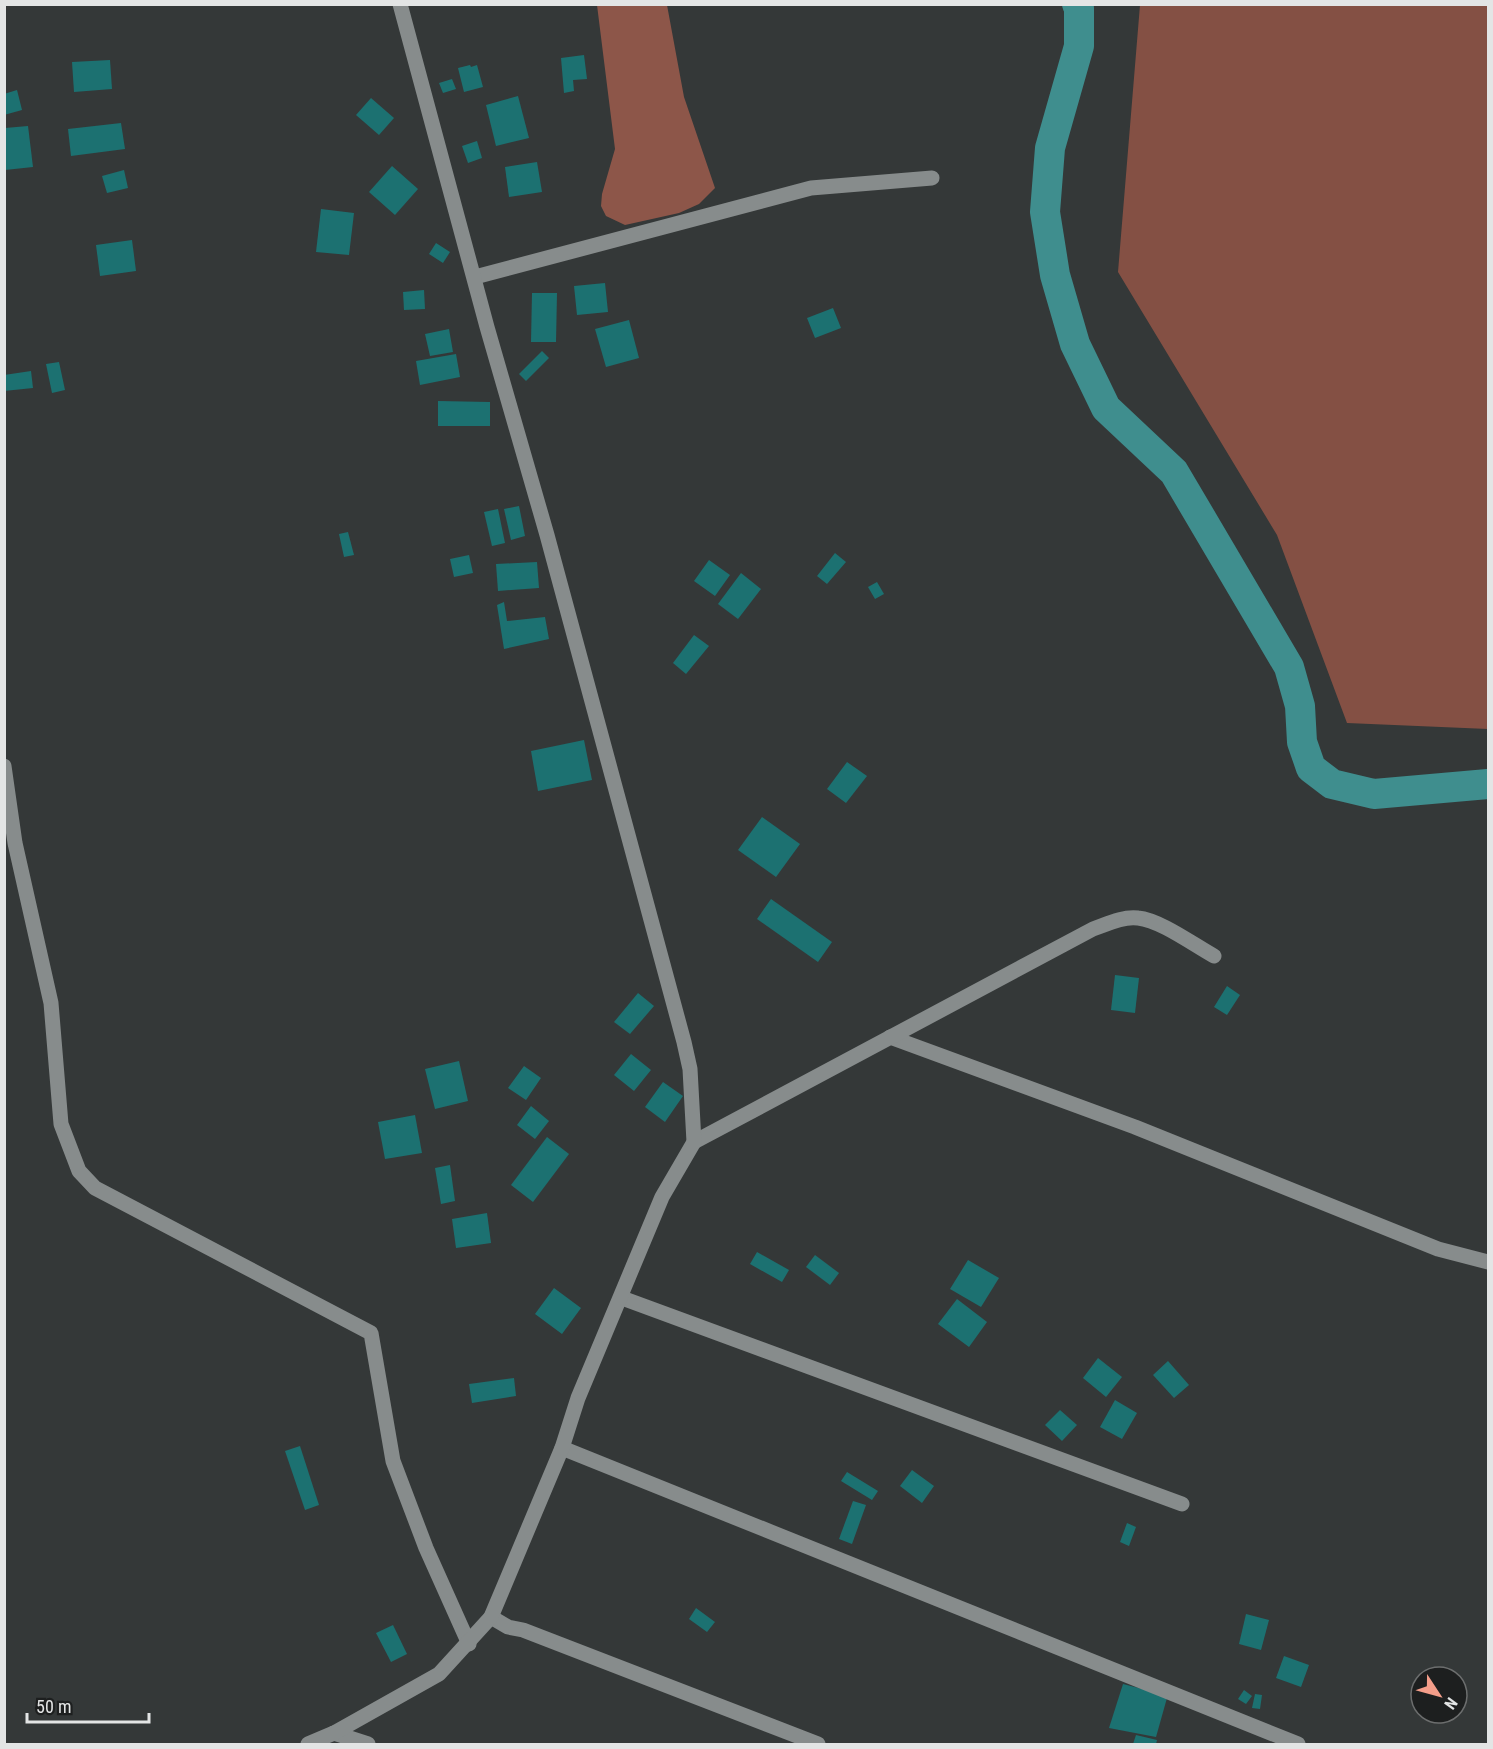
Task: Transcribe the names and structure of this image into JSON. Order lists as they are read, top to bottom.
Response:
{
  "scale_bar": "50 m",
  "north": "bottom right"
}
